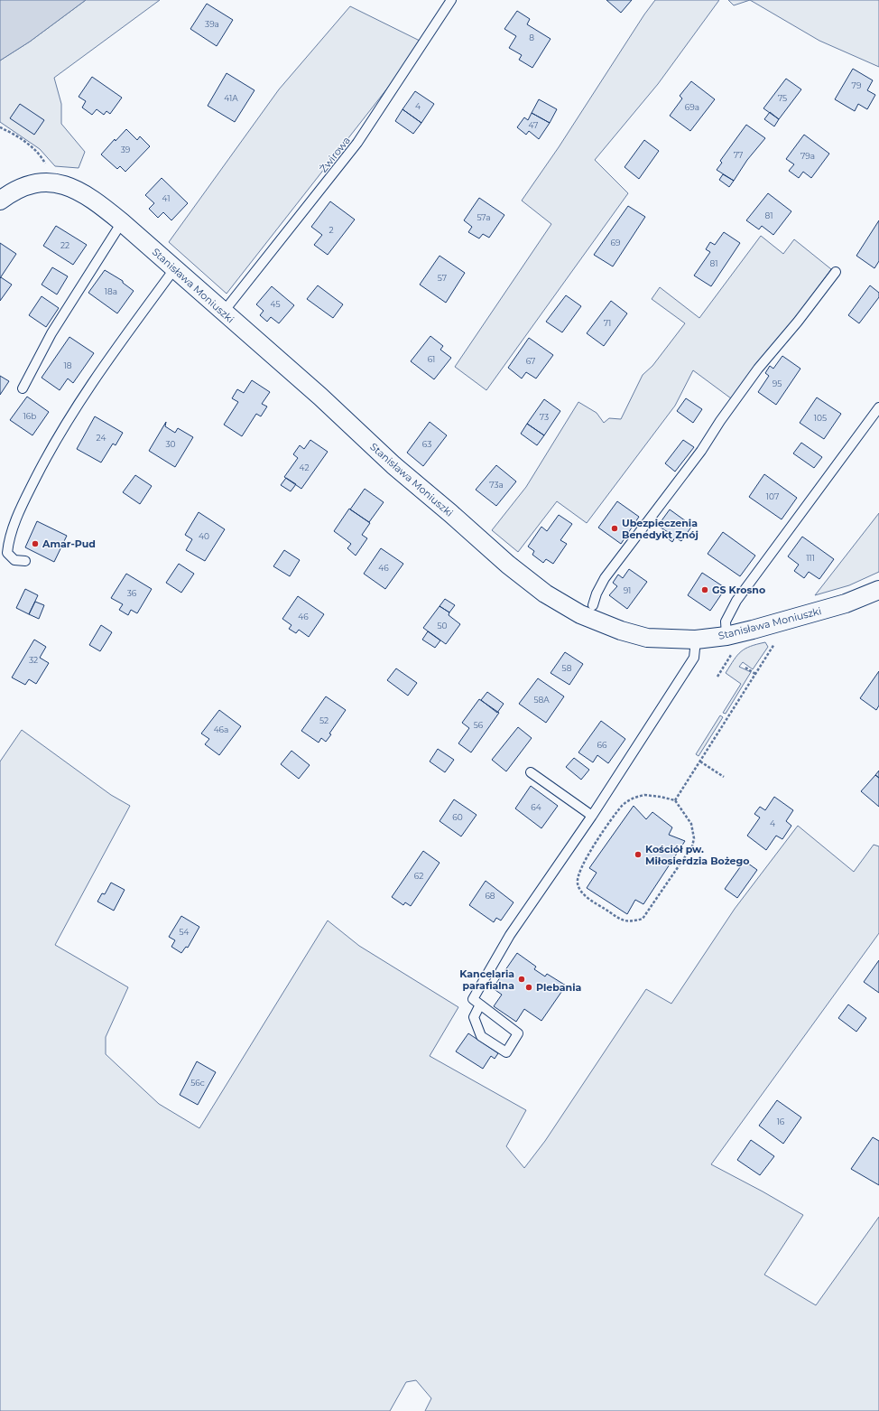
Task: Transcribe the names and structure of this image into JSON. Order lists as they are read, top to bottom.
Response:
{
  "streets": {
    "street": ["Stanisława Moniuszki"],
    "lane": ["Żwirowa"]
  },
  "crossings": [
    ["Żwirowa", "Stanisława Moniuszki"]
  ],
  "places": [
    "Ubezpieczenia Benedykt Znój",
    "Amar-Pud",
    "GS Krosno",
    "Kościół pw. Miłosierdzia Bożego",
    "Kancelaria parafialna",
    "Plebania"
  ],
  "house_numbers": [
    "39a",
    "8",
    "79",
    "41A",
    "75",
    "4",
    "69a",
    "47",
    "39",
    "77",
    "79a",
    "41",
    "81",
    "57a",
    "2",
    "69",
    "22",
    "81",
    "57",
    "18a",
    "45",
    "71",
    "61",
    "67",
    "18",
    "95",
    "16b",
    "73",
    "105",
    "24",
    "30",
    "63",
    "42",
    "73a",
    "107",
    "40",
    "111",
    "46",
    "91",
    "36",
    "46",
    "50",
    "32",
    "58",
    "58A",
    "52",
    "56",
    "46a",
    "66",
    "64",
    "60",
    "4",
    "62",
    "68",
    "54",
    "56c",
    "16"
  ]
}
